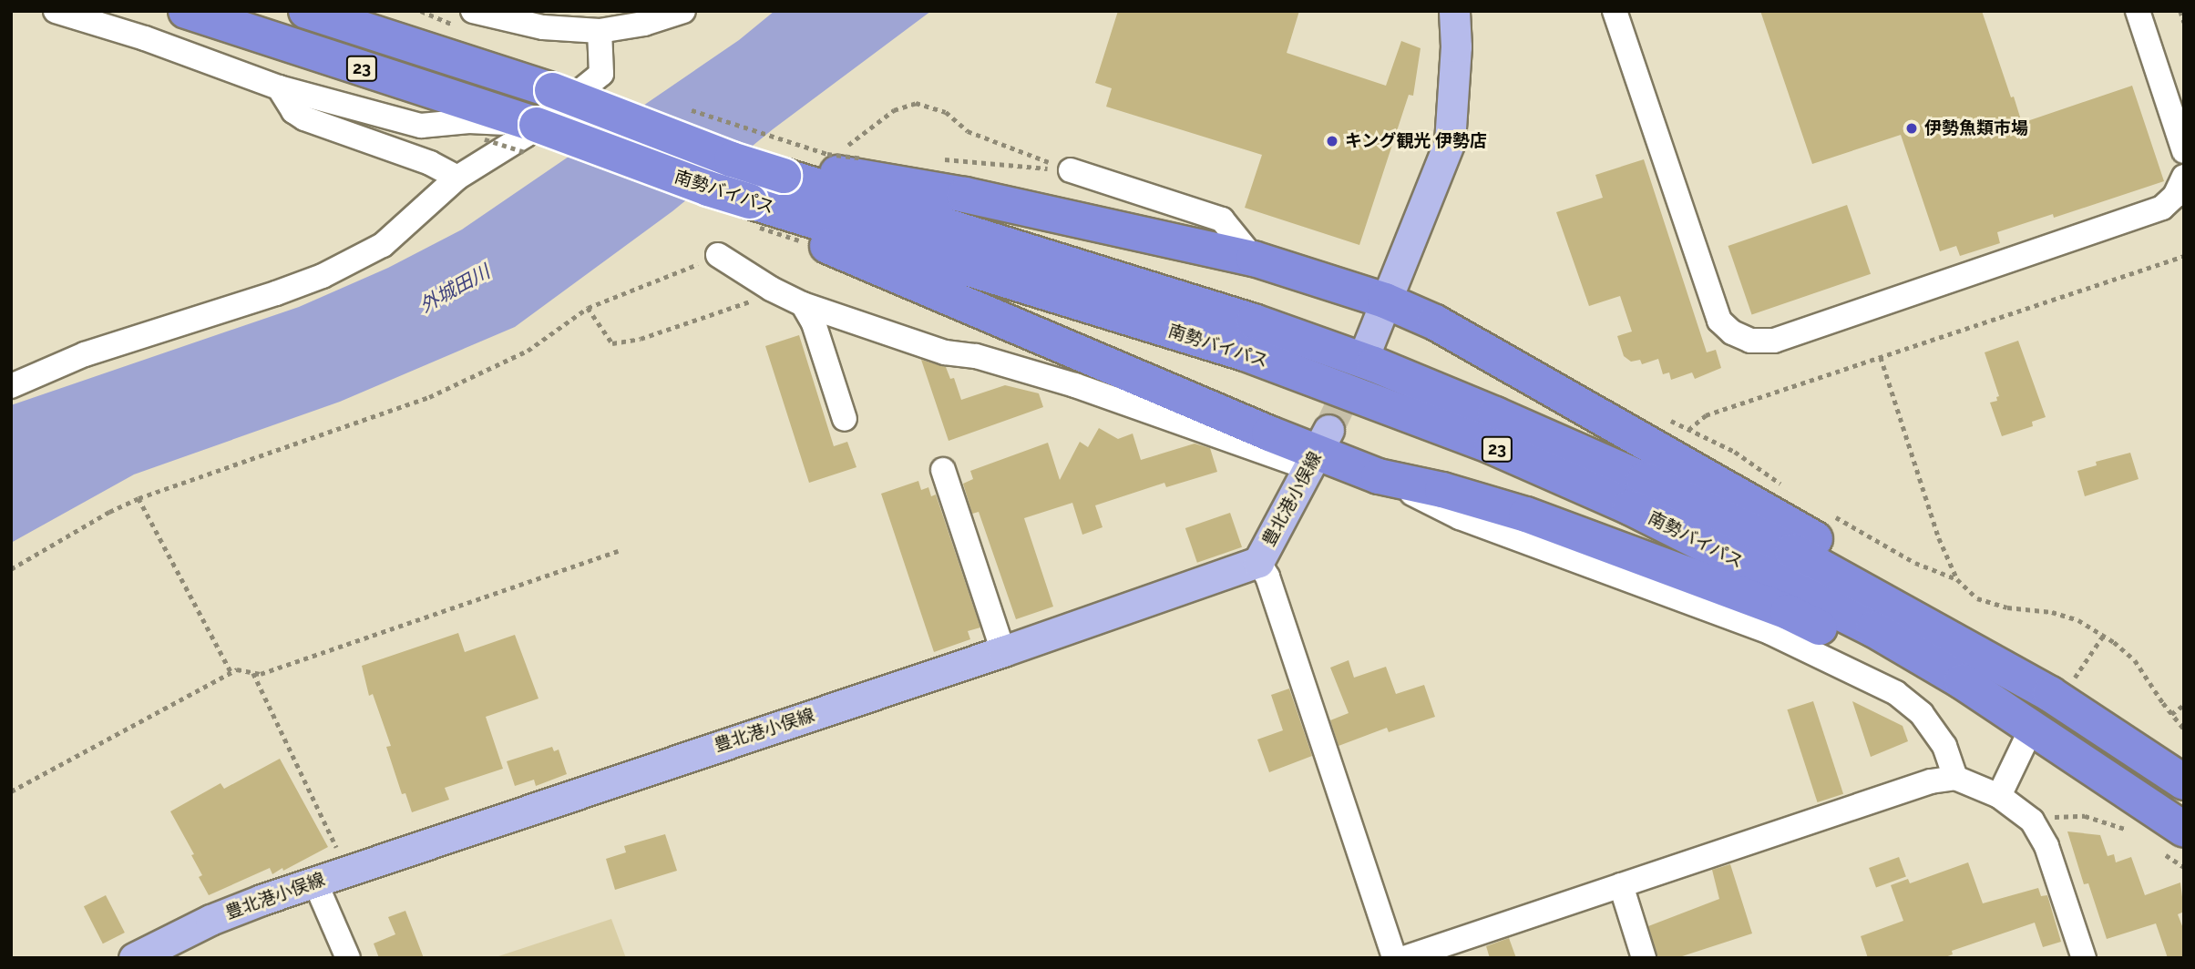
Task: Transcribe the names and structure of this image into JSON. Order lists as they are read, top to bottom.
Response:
{
  "streets": {
    "highway": ["23", "南勢バイパス"],
    "main road": ["豊北港小俣線"]
  },
  "water": ["外城田川"],
  "places": ["伊勢魚類市場", "キング観光 伊勢店"]
}
